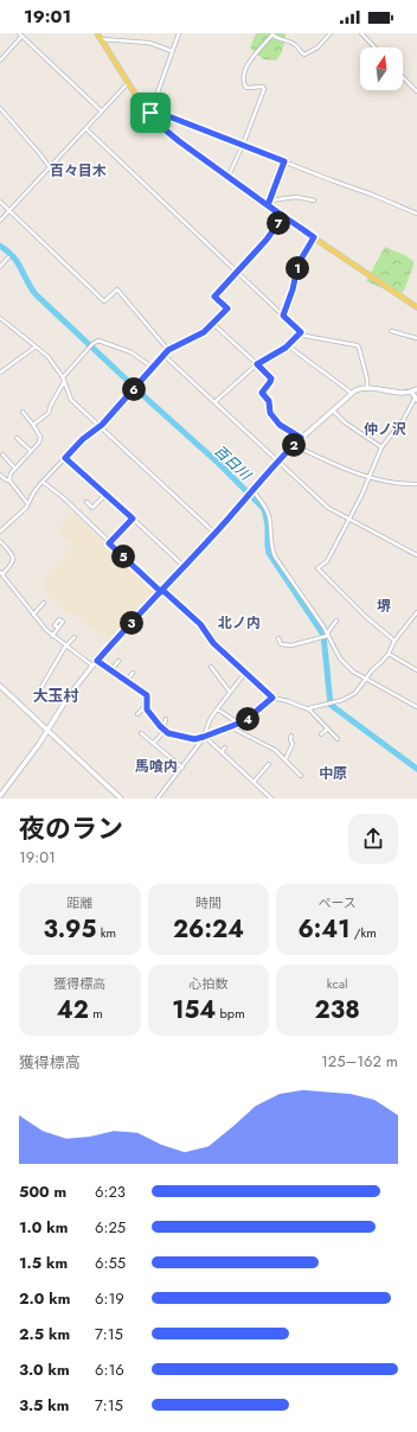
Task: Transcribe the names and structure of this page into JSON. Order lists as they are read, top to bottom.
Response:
{
  "districts": [
    "百々目木",
    "仲ノ沢",
    "堺",
    "北ノ内",
    "大玉村",
    "馬喰内",
    "中原"
  ],
  "water": ["百日川"],
  "north": "top",
  "page": {
    "status": "19:01",
    "pins": [
      "7",
      "1",
      "6",
      "2",
      "5",
      "3",
      "4"
    ],
    "heading": ["夜のラン", "19:01"],
    "stats": [
      ["距離", "3.95 km"],
      ["時間", "26:24"],
      ["ペース", "6:41 /km"],
      ["獲得標高", "42 m"],
      ["心拍数", "154 bpm"],
      ["kcal", "238"]
    ],
    "chart": ["獲得標高", "125–162 m"],
    "list": [
      {
        "name": "500 m",
        "note": "6:23"
      },
      {
        "name": "1.0 km",
        "note": "6:25"
      },
      {
        "name": "1.5 km",
        "note": "6:55"
      },
      {
        "name": "2.0 km",
        "note": "6:19"
      },
      {
        "name": "2.5 km",
        "note": "7:15"
      },
      {
        "name": "3.0 km",
        "note": "6:16"
      },
      {
        "name": "3.5 km",
        "note": "7:15"
      }
    ]
  }
}
